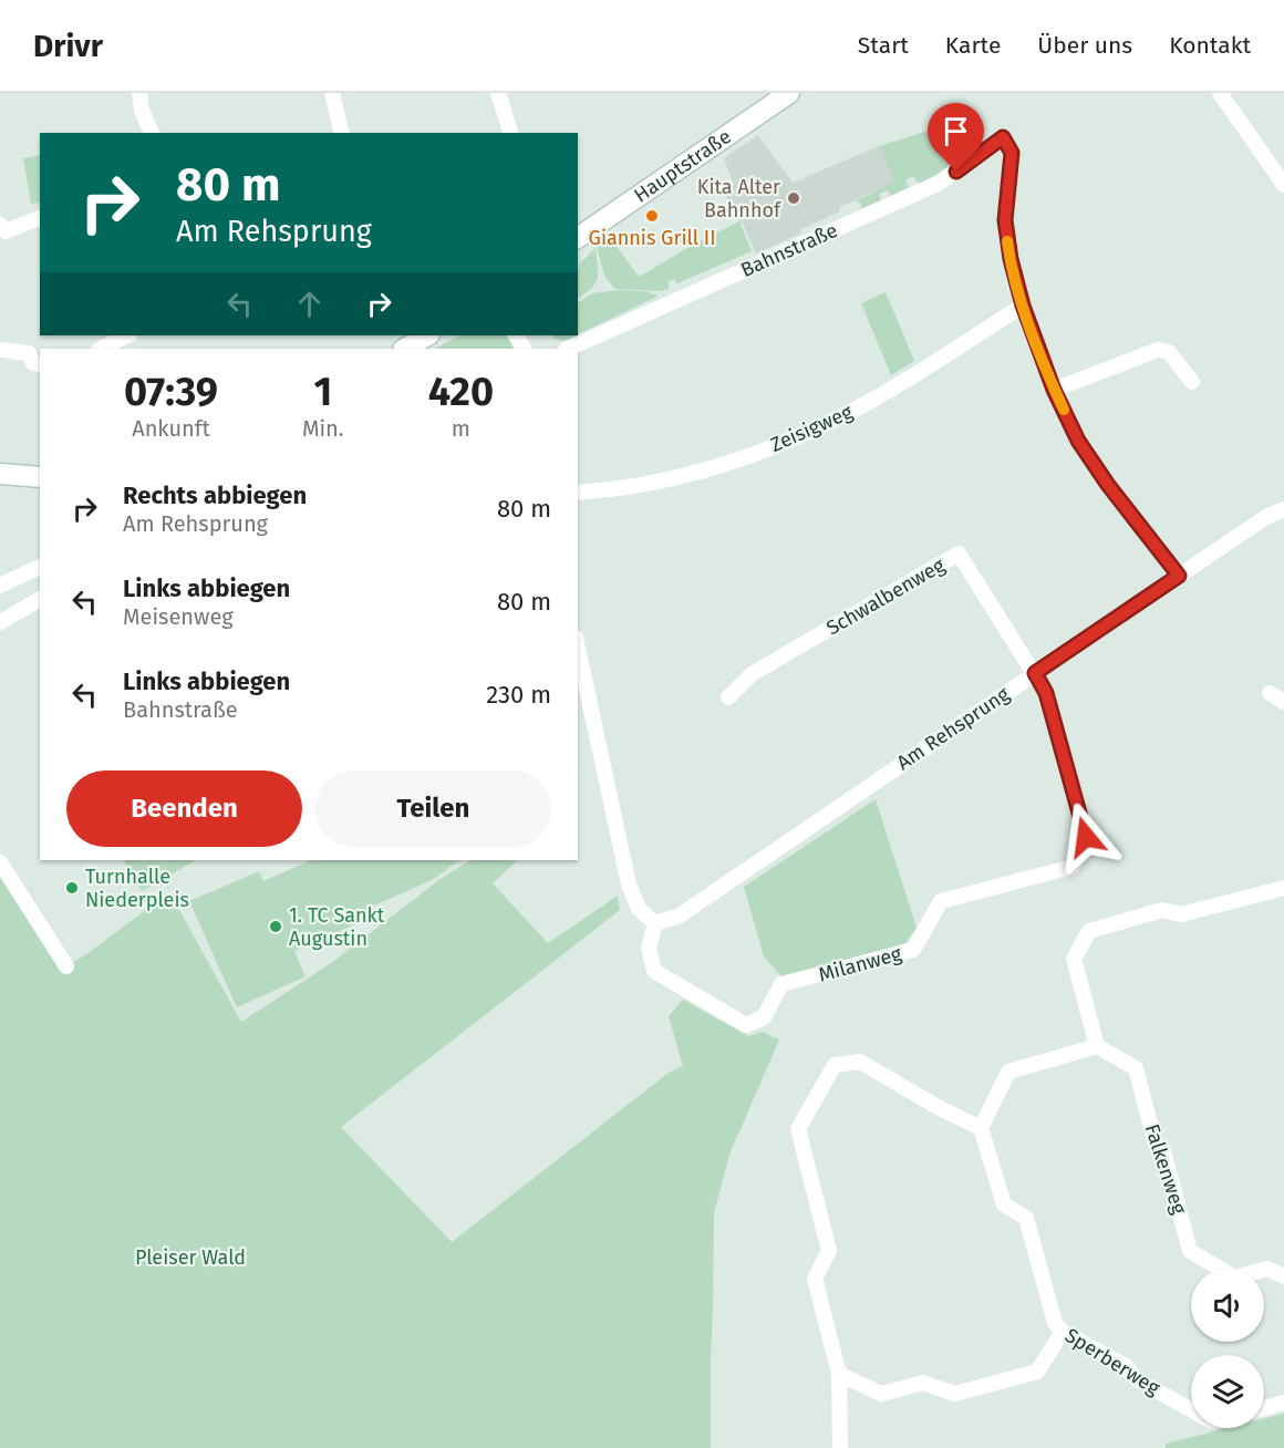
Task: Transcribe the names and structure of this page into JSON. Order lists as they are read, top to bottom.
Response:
{
  "streets": {
    "main road": ["Hauptstraße"],
    "street": [
      "Bahnstraße",
      "Zeisigweg",
      "Schwalbenweg",
      "Am Rehsprung",
      "Milanweg",
      "Falkenweg",
      "Sperberweg"
    ]
  },
  "crossings": [
    ["Bahnstraße", "Zeisigweg"],
    ["Schwalbenweg", "Am Rehsprung"],
    ["Schwalbenweg", "Milanweg"],
    ["Am Rehsprung", "Milanweg"]
  ],
  "parks": ["Pleiser Wald"],
  "places": [
    "Kita Alter Bahnhof",
    "Giannis Grill II",
    "Turnhalle Niederpleis",
    "1. TC Sankt Augustin"
  ],
  "page": {
    "header": "Drivr",
    "nav": [
      "Start",
      "Karte",
      "Über uns",
      "Kontakt"
    ],
    "turn": ["80 m", "Am Rehsprung"],
    "eta": [
      "07:39",
      "Ankunft",
      "1",
      "Min.",
      "420",
      "m"
    ],
    "list": [
      {
        "name": "Rechts abbiegen",
        "note": "Am Rehsprung",
        "value": "80 m"
      },
      {
        "name": "Links abbiegen",
        "note": "Meisenweg",
        "value": "80 m"
      },
      {
        "name": "Links abbiegen",
        "note": "Bahnstraße",
        "value": "230 m"
      }
    ],
    "buttons": ["Beenden", "Teilen"]
  }
}
